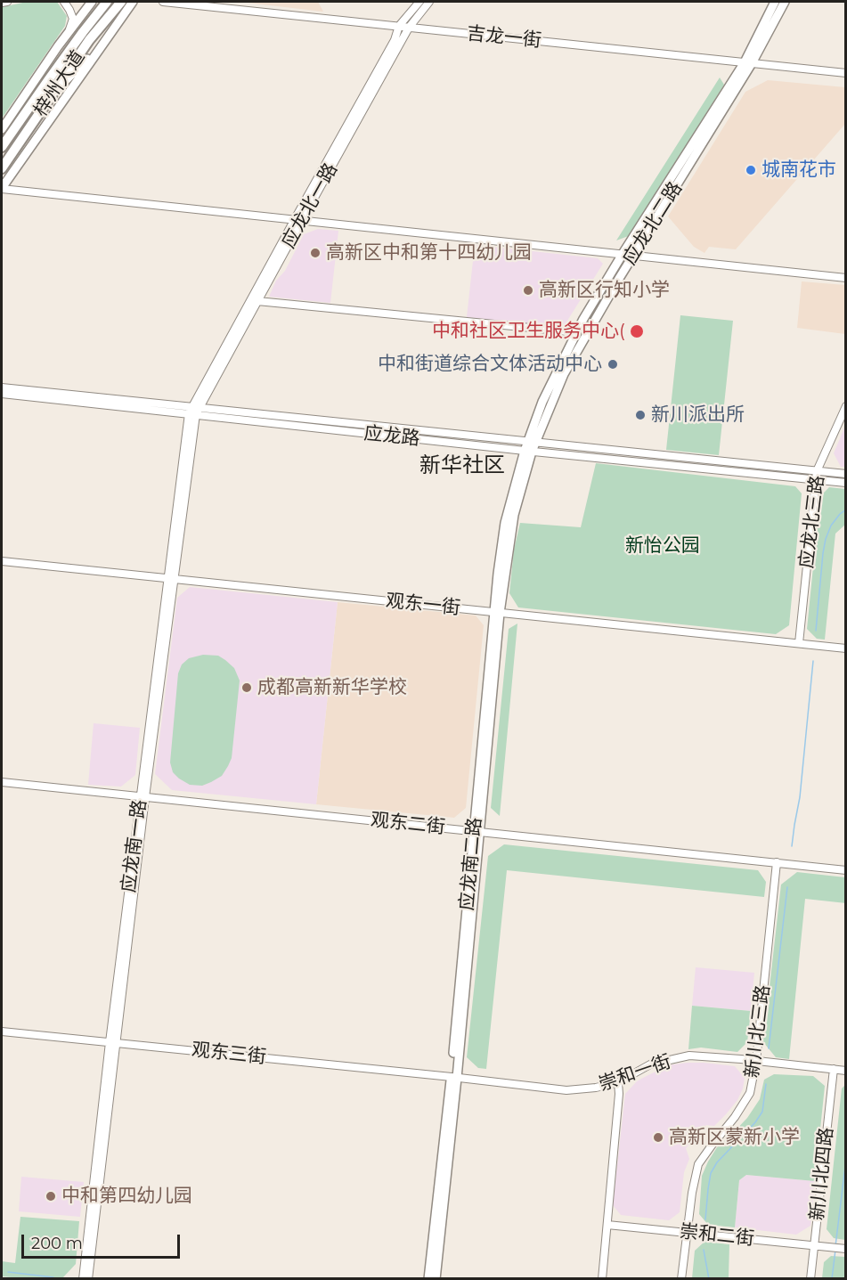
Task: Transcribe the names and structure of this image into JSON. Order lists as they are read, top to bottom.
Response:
{
  "streets": {
    "highway": ["梓州大道"],
    "main road": ["应龙北二路", "应龙南二路"],
    "street": [
      "吉龙一街",
      "应龙北一路",
      "应龙路",
      "应龙北三路",
      "观东一街",
      "观东二街",
      "应龙南一路",
      "新川北三路",
      "观东三街",
      "崇和一街",
      "新川北四路",
      "崇和二街"
    ]
  },
  "crossings": [
    ["吉龙一街", "应龙北一路"],
    ["吉龙一街", "应龙北二路"],
    ["应龙北一路", "应龙路"],
    ["应龙北一路", "应龙南一路"],
    ["应龙北二路", "应龙路"],
    ["应龙北二路", "应龙南二路"],
    ["应龙路", "应龙北三路"],
    ["应龙路", "应龙南一路"],
    ["应龙路", "应龙南二路"],
    ["应龙北三路", "观东一街"],
    ["观东一街", "应龙南一路"],
    ["观东一街", "应龙南二路"],
    ["观东二街", "应龙南一路"],
    ["观东二街", "应龙南二路"],
    ["观东二街", "新川北三路"],
    ["应龙南一路", "观东三街"],
    ["应龙南二路", "观东三街"],
    ["应龙南二路", "崇和一街"],
    ["新川北三路", "崇和一街"],
    ["新川北三路", "崇和二街"],
    ["观东三街", "崇和一街"],
    ["崇和一街", "新川北四路"],
    ["新川北四路", "崇和二街"]
  ],
  "districts": ["新华社区"],
  "parks": ["新怡公园"],
  "places": [
    "城南花市",
    "高新区中和第十四幼儿园",
    "高新区行知小学",
    "中和社区卫生服务中心(",
    "中和街道综合文体活动中心",
    "新川派出所",
    "成都高新新华学校",
    "高新区蒙新小学",
    "中和第四幼儿园"
  ],
  "scale_bar": "200 m"
}
